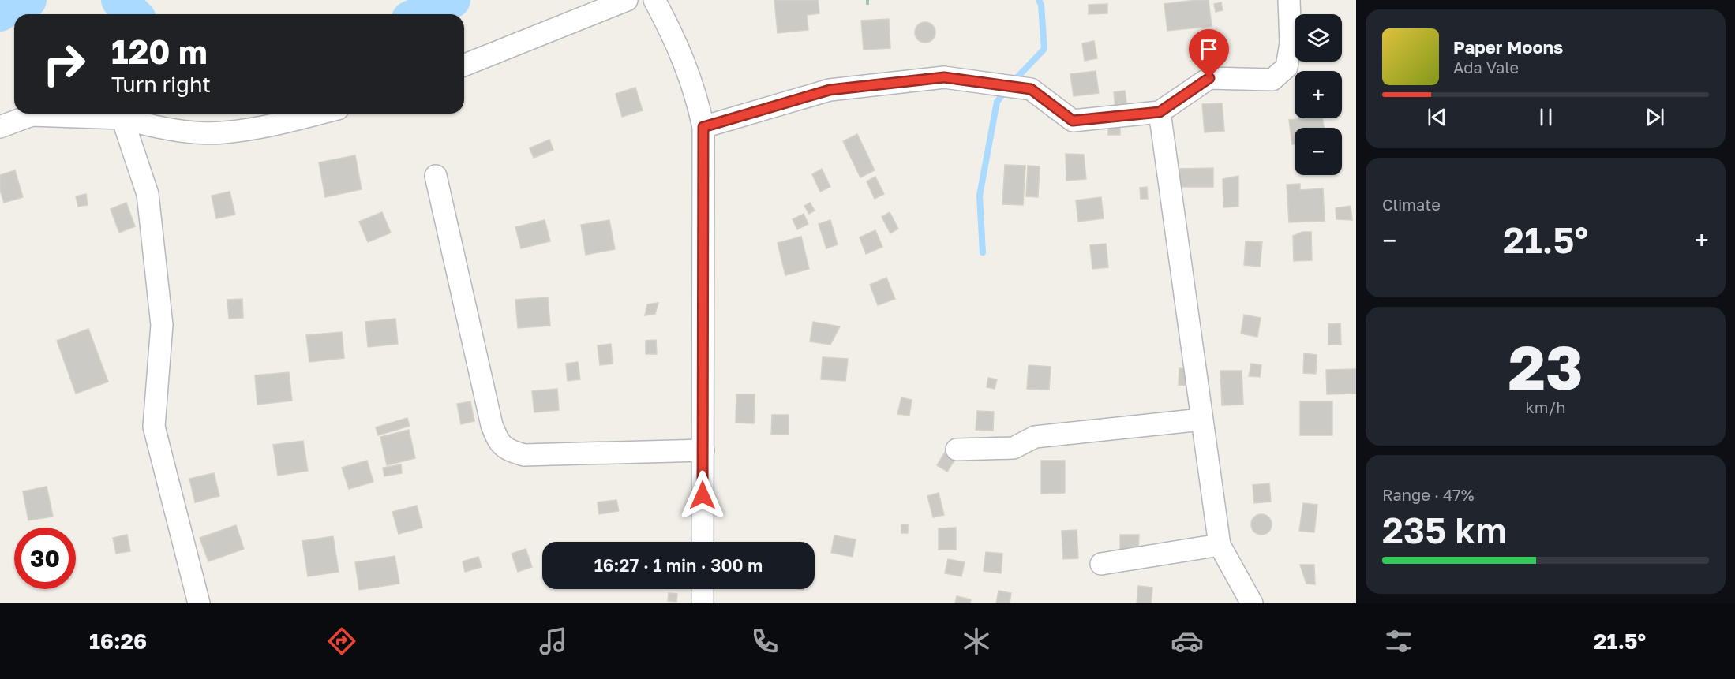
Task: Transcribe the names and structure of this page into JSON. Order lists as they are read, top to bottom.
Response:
{
  "page": {
    "map_buttons": ["+", "−"],
    "turn": ["120 m", "Turn right"],
    "song": ["Paper Moons", "Ada Vale"],
    "tile": [
      "Climate",
      ["23", "km/h"],
      ["Range · 47%", "235 km"]
    ],
    "heat": ["−", "21.5°", "+"],
    "limit": "30",
    "trip": "16:27 · 1 min · 300 m",
    "tabs": ["16:26", "21.5°"]
  }
}
